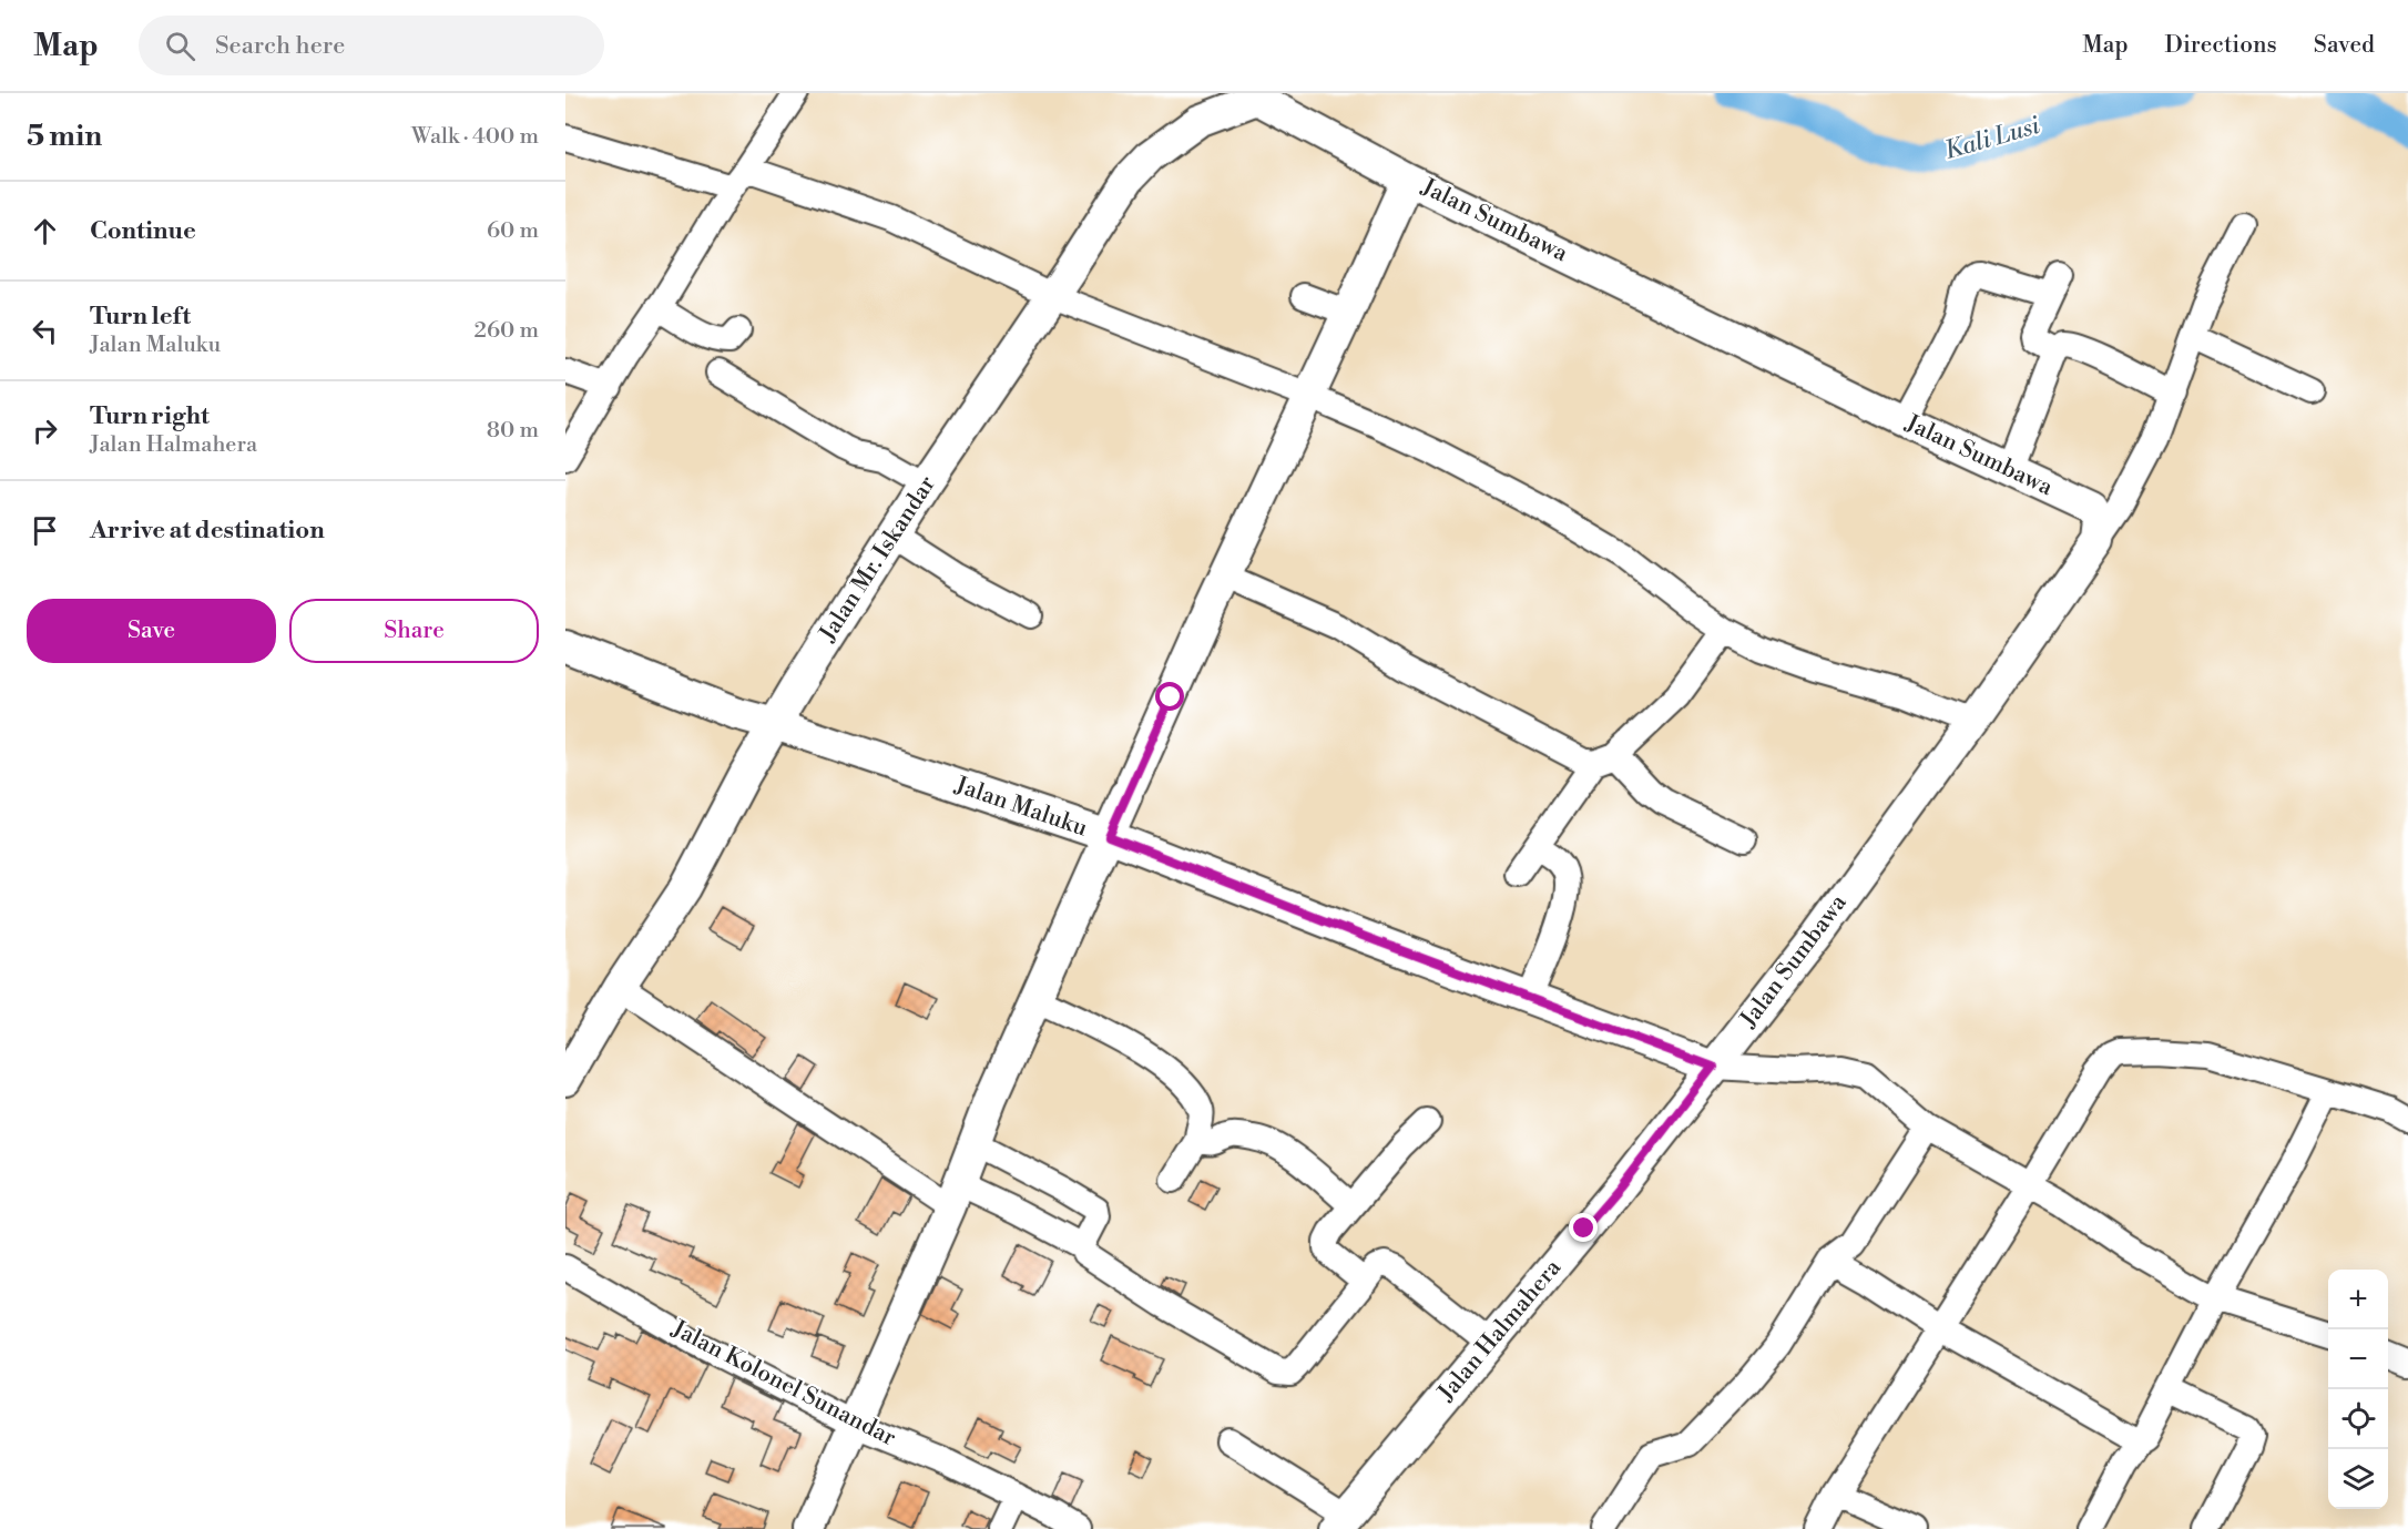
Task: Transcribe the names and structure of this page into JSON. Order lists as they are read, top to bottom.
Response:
{
  "streets": {
    "main road": [
      "Jalan Sumbawa",
      "Jalan Mr. Iskandar",
      "Jalan Maluku",
      "Jalan Halmahera"
    ],
    "street": ["Jalan Kolonel Sunandar"]
  },
  "crossings": [
    ["Jalan Sumbawa", "Jalan Mr. Iskandar"],
    ["Jalan Sumbawa", "Jalan Maluku"],
    ["Jalan Sumbawa", "Jalan Halmahera"],
    ["Jalan Mr. Iskandar", "Jalan Maluku"],
    ["Jalan Maluku", "Jalan Halmahera"]
  ],
  "water": ["Kali Lusi"],
  "page": {
    "header": "Map",
    "search": "Search here",
    "nav": ["Map", "Directions", "Saved"],
    "heading": ["5 min", "Walk · 400 m"],
    "list": [
      ["Continue", "60 m"],
      ["Turn left", "Jalan Maluku", "260 m"],
      ["Turn right", "Jalan Halmahera", "80 m"],
      "Arrive at destination"
    ],
    "buttons": ["Save", "Share"],
    "map_buttons": ["+", "−"]
  }
}
